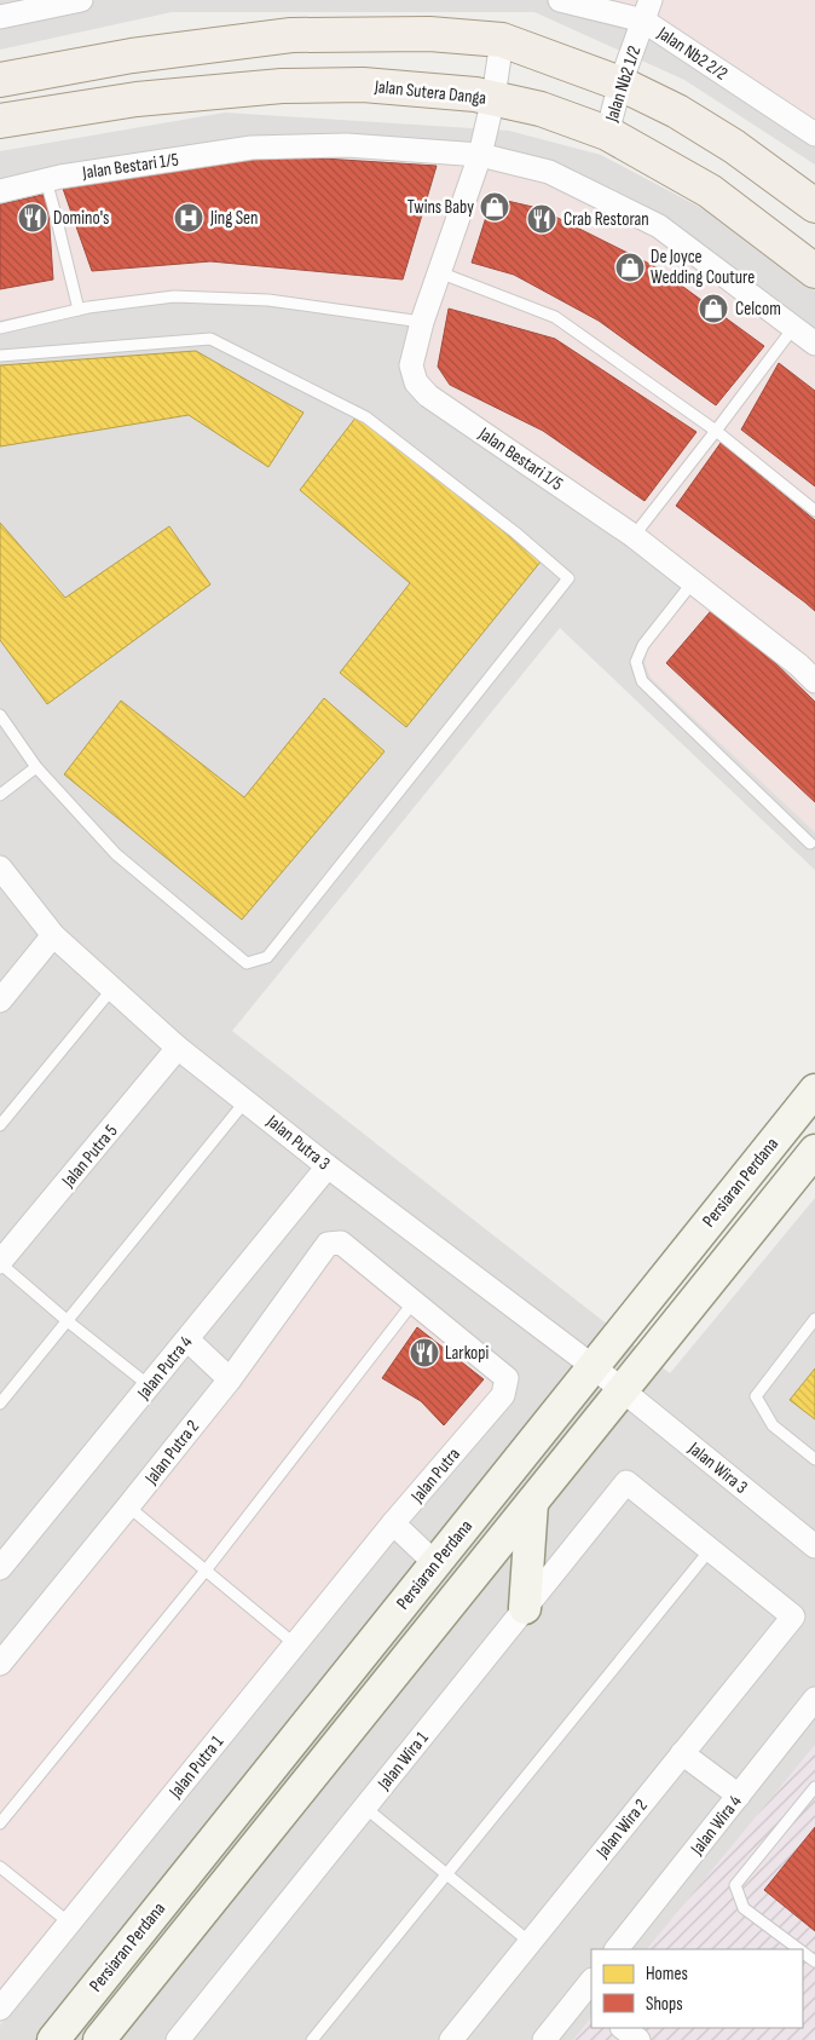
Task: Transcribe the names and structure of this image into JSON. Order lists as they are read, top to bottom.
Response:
{
  "streets": {
    "main road": ["Jalan Sutera Danga", "Persiaran Perdana"],
    "street": [
      "Jalan Nb2 2/2",
      "Jalan Nb2 1/2",
      "Jalan Bestari 1/5",
      "Jalan Putra 3",
      "Jalan Putra 5",
      "Jalan Putra 4",
      "Jalan Putra 2",
      "Jalan Wira 3",
      "Jalan Putra",
      "Jalan Wira 1",
      "Jalan Putra 1",
      "Jalan Wira 4",
      "Jalan Wira 2"
    ]
  },
  "crossings": [
    ["Jalan Nb2 2/2", "Jalan Nb2 1/2"],
    ["Jalan Nb2 1/2", "Jalan Sutera Danga"],
    ["Jalan Putra 3", "Jalan Putra 5"],
    ["Jalan Putra 3", "Persiaran Perdana"],
    ["Jalan Putra 3", "Jalan Putra 4"],
    ["Jalan Putra 3", "Jalan Wira 3"],
    ["Persiaran Perdana", "Jalan Wira 3"],
    ["Jalan Putra 2", "Jalan Putra"],
    ["Jalan Putra", "Jalan Putra 1"],
    ["Jalan Wira 1", "Jalan Wira 2"]
  ],
  "places": {
    "shop": ["Twins Baby", "De Joyce Wedding Couture", "Celcom"],
    "restaurant": ["Domino's", "Crab Restoran", "Larkopi"],
    "hospital": ["Jing Sen"]
  },
  "legend": ["Homes", "Shops"]
}
